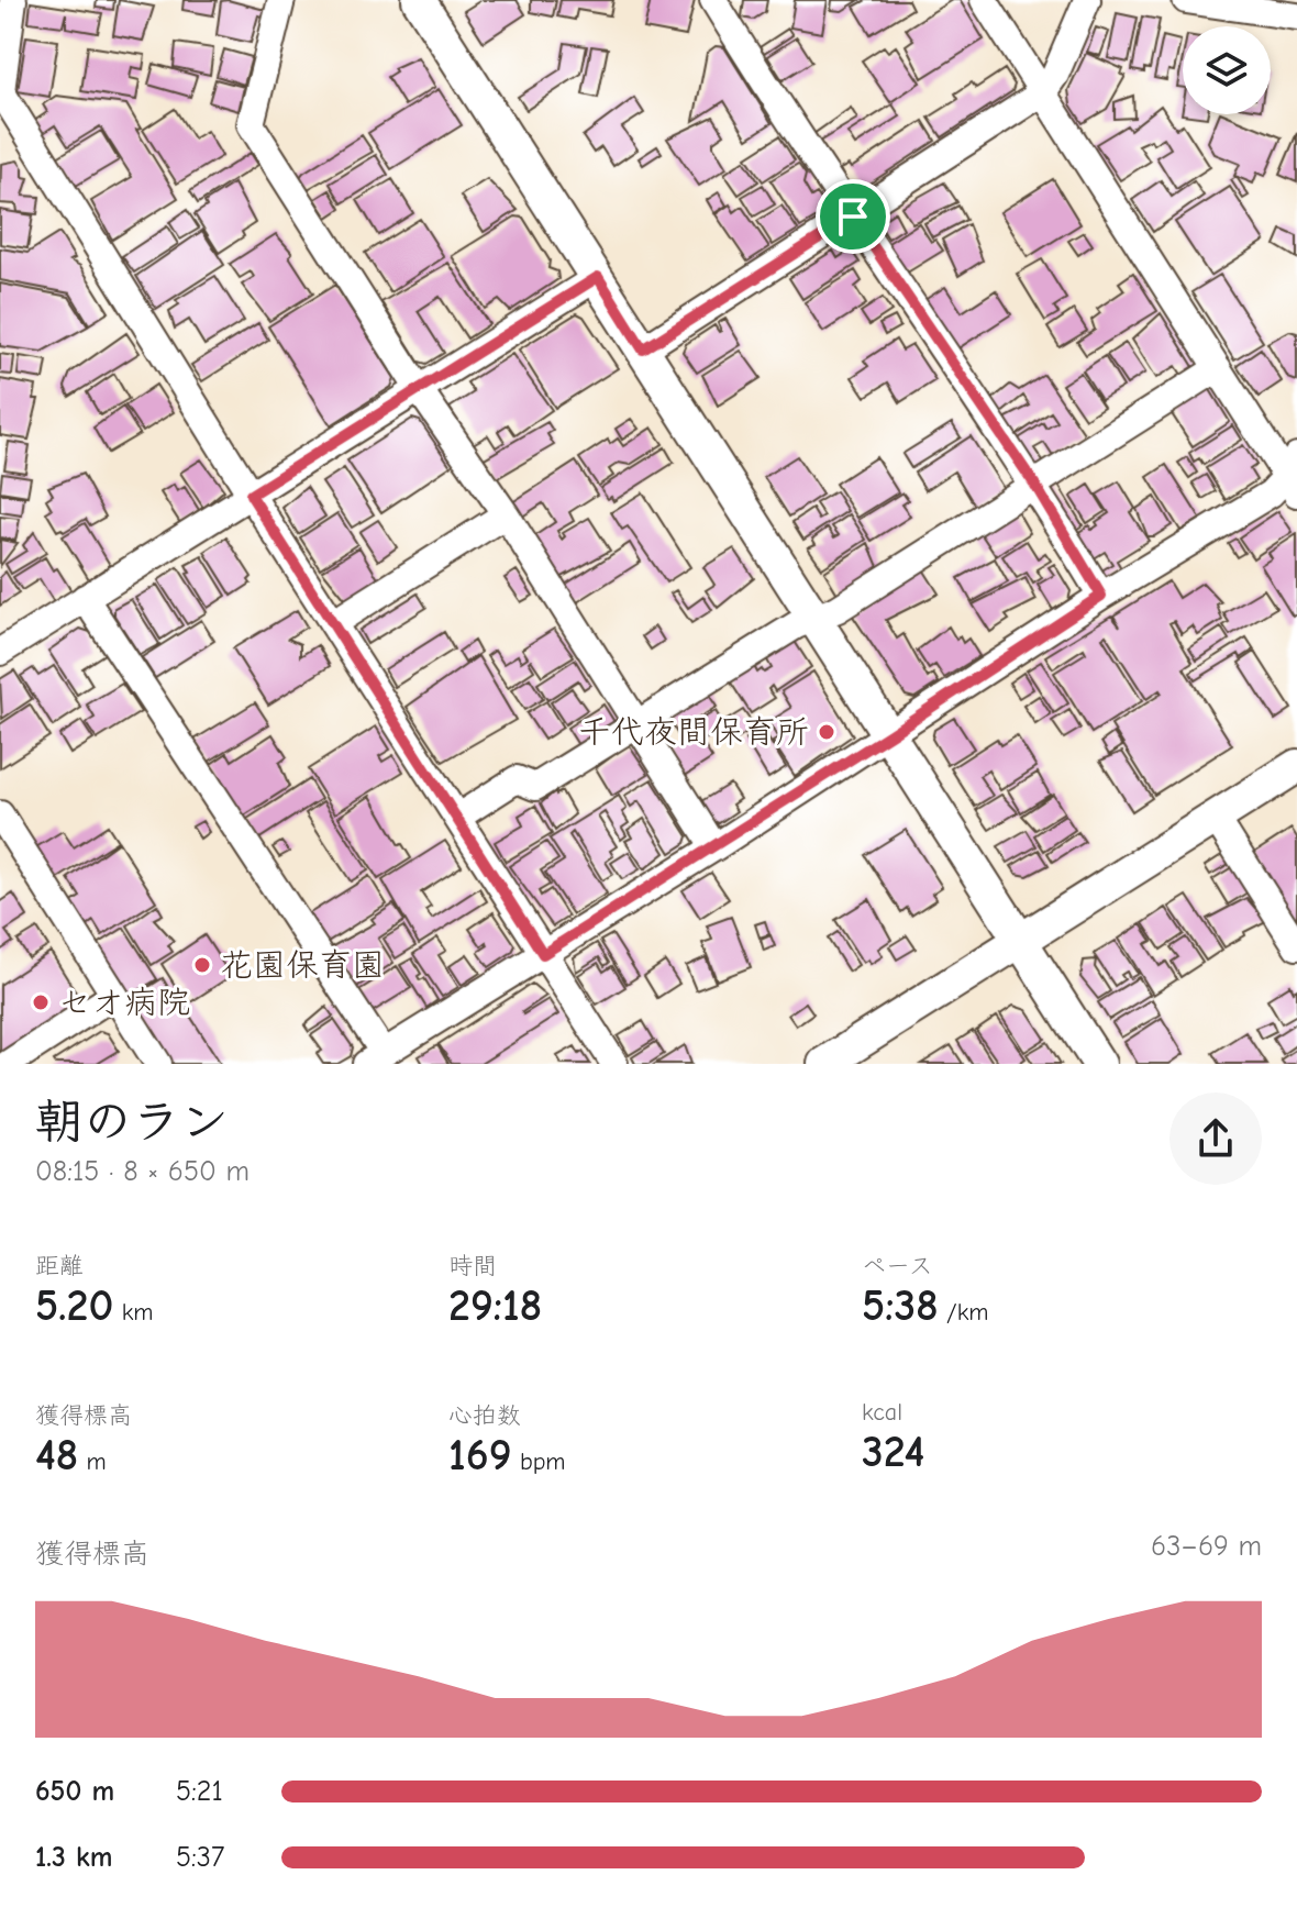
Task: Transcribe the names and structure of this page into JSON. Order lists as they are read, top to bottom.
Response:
{
  "places": ["千代夜間保育所", "花園保育園", "セオ病院"],
  "page": {
    "heading": ["朝のラン", "08:15 · 8 × 650 m"],
    "stats": [
      ["距離", "5.20 km"],
      ["時間", "29:18"],
      ["ペース", "5:38 /km"],
      ["獲得標高", "48 m"],
      ["心拍数", "169 bpm"],
      ["kcal", "324"]
    ],
    "chart": ["獲得標高", "63–69 m"],
    "list": [
      {
        "name": "650 m",
        "note": "5:21"
      },
      {
        "name": "1.3 km",
        "note": "5:37"
      }
    ]
  }
}
